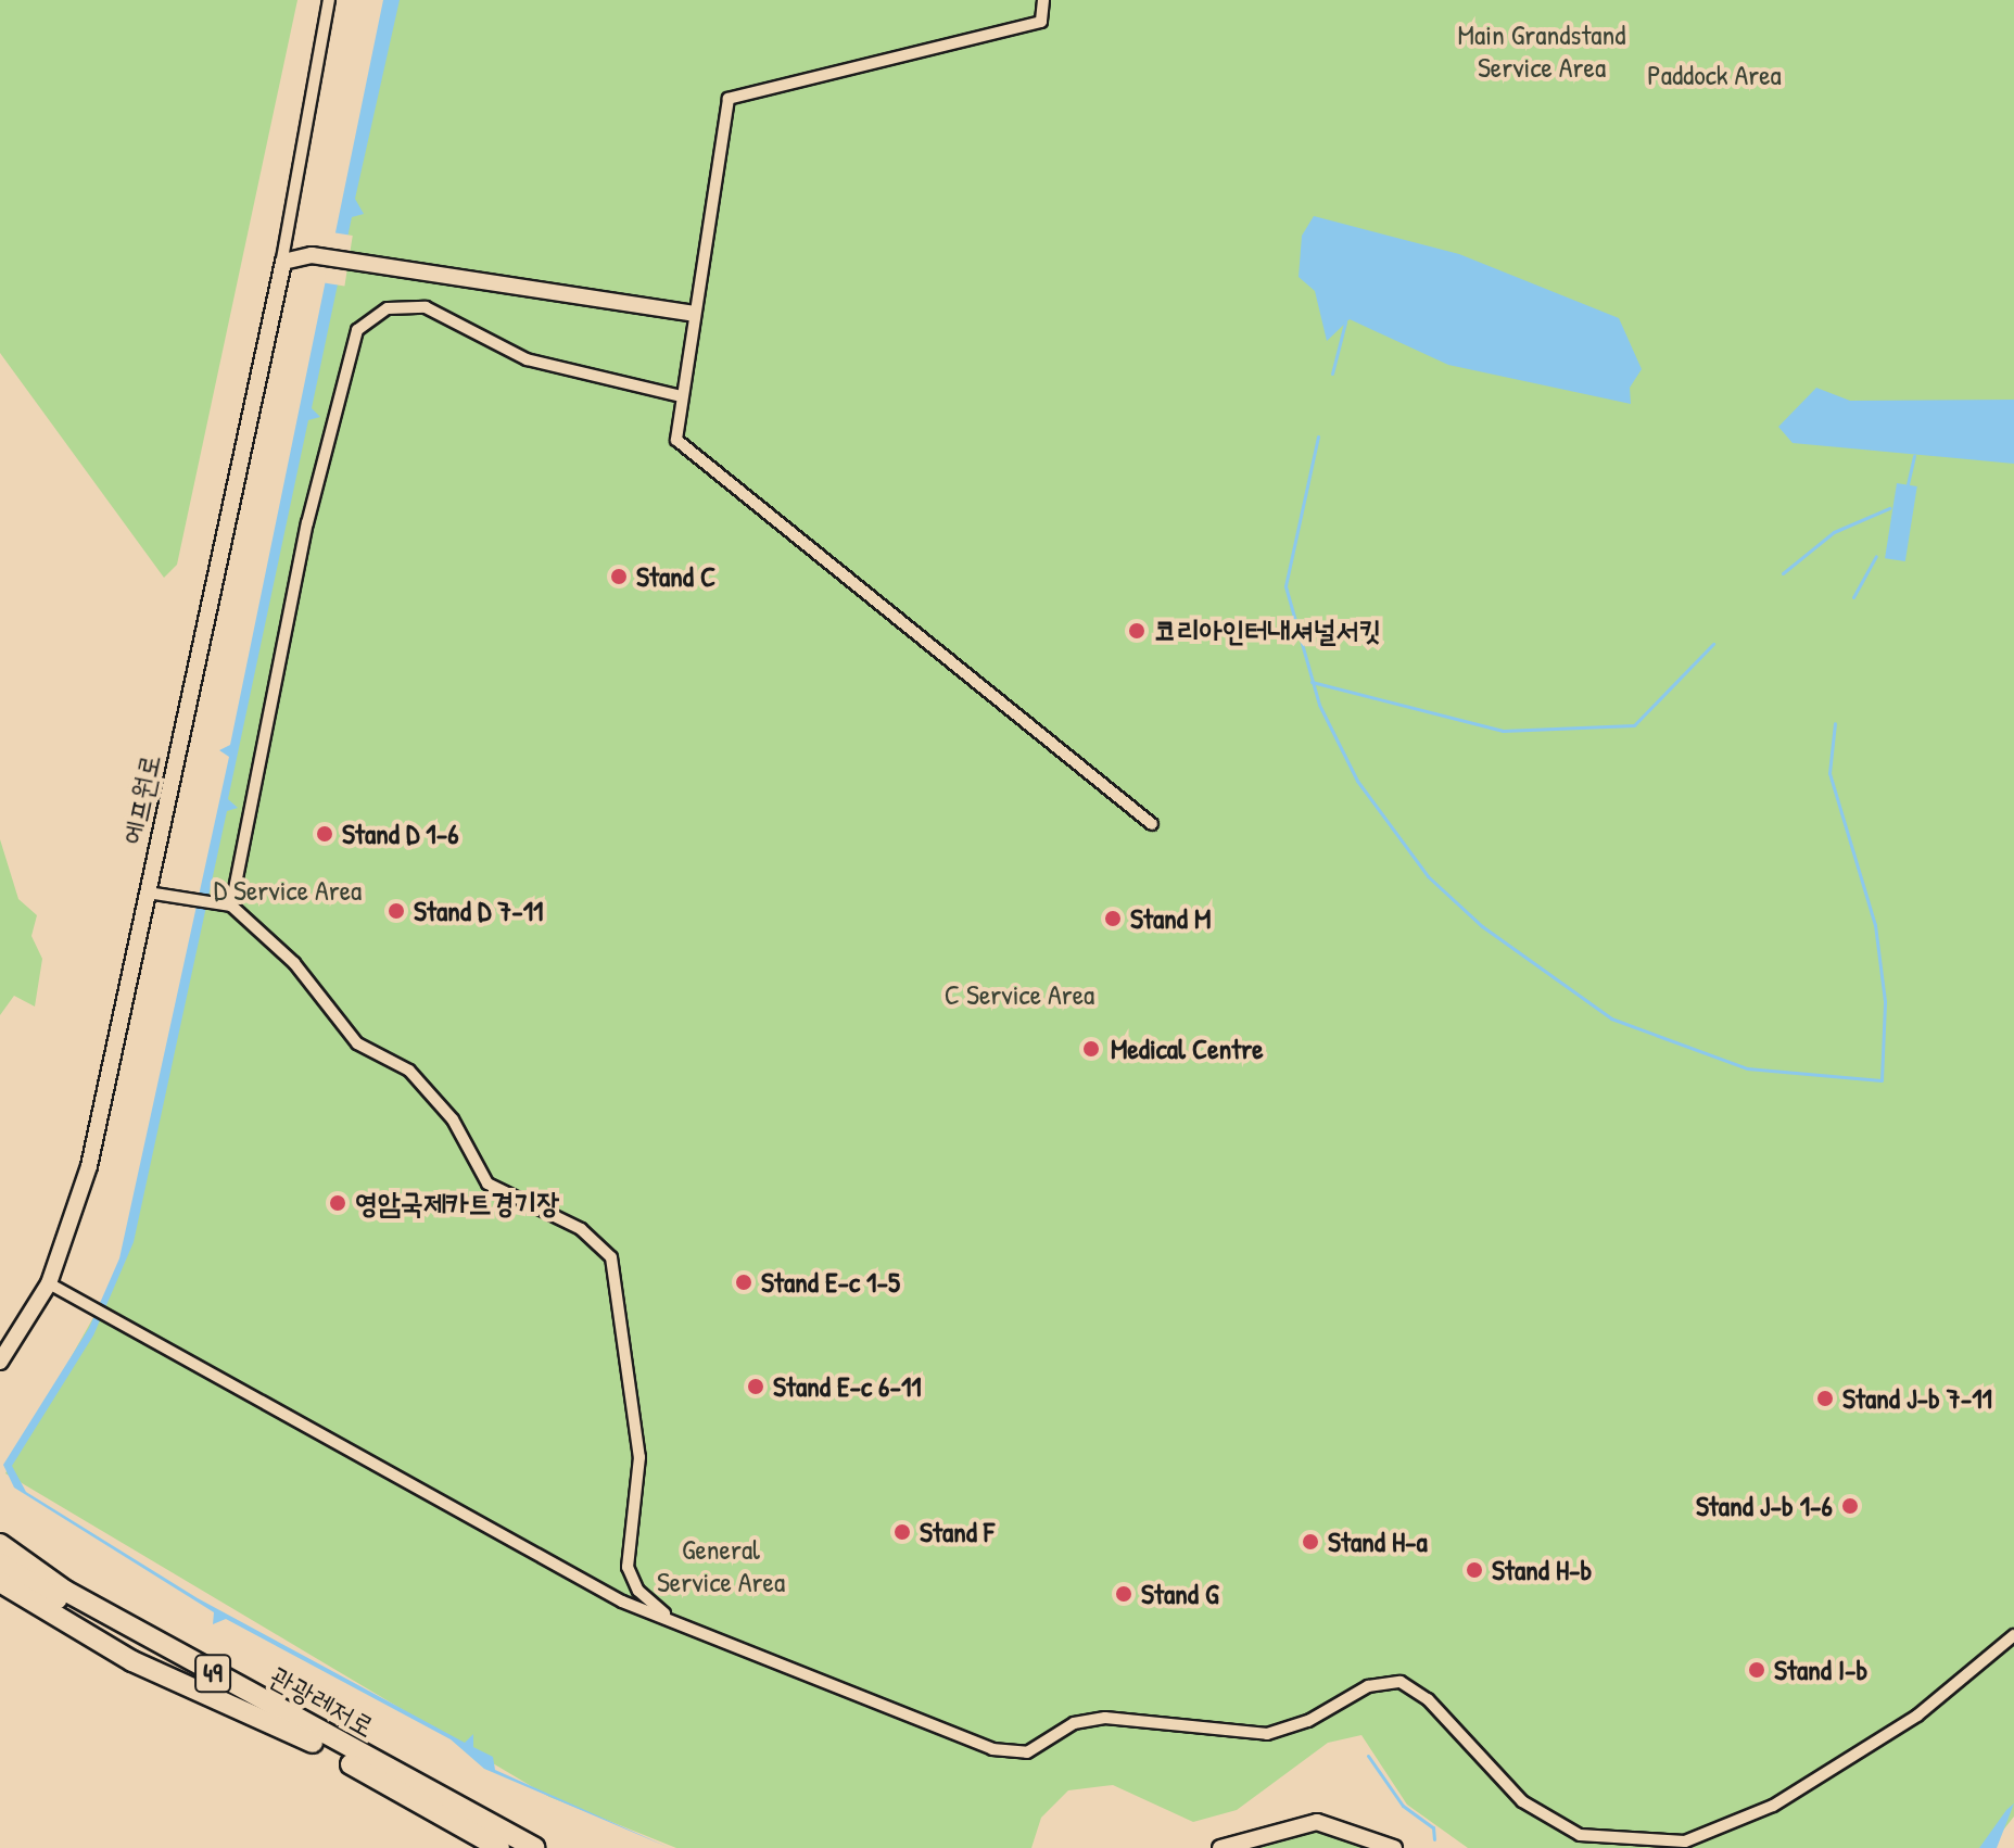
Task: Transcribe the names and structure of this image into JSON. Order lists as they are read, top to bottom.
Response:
{
  "streets": {
    "highway": ["49", "관광레저로"],
    "street": ["에프원로"]
  },
  "parks": [
    "Main Grandstand Service Area",
    "Paddock Area",
    "D Service Area",
    "C Service Area",
    "General Service Area"
  ],
  "places": [
    "Stand C",
    "코리아인터내셔널서킷",
    "Stand D 1-6",
    "Stand D 7-11",
    "Stand M",
    "Medical Centre",
    "영암국제카트경기장",
    "Stand E-c 1-5",
    "Stand E-c 6-11",
    "Stand J-b 7-11",
    "Stand J-b 1-6",
    "Stand F",
    "Stand H-a",
    "Stand H-b",
    "Stand G",
    "Stand I-b"
  ]
}
